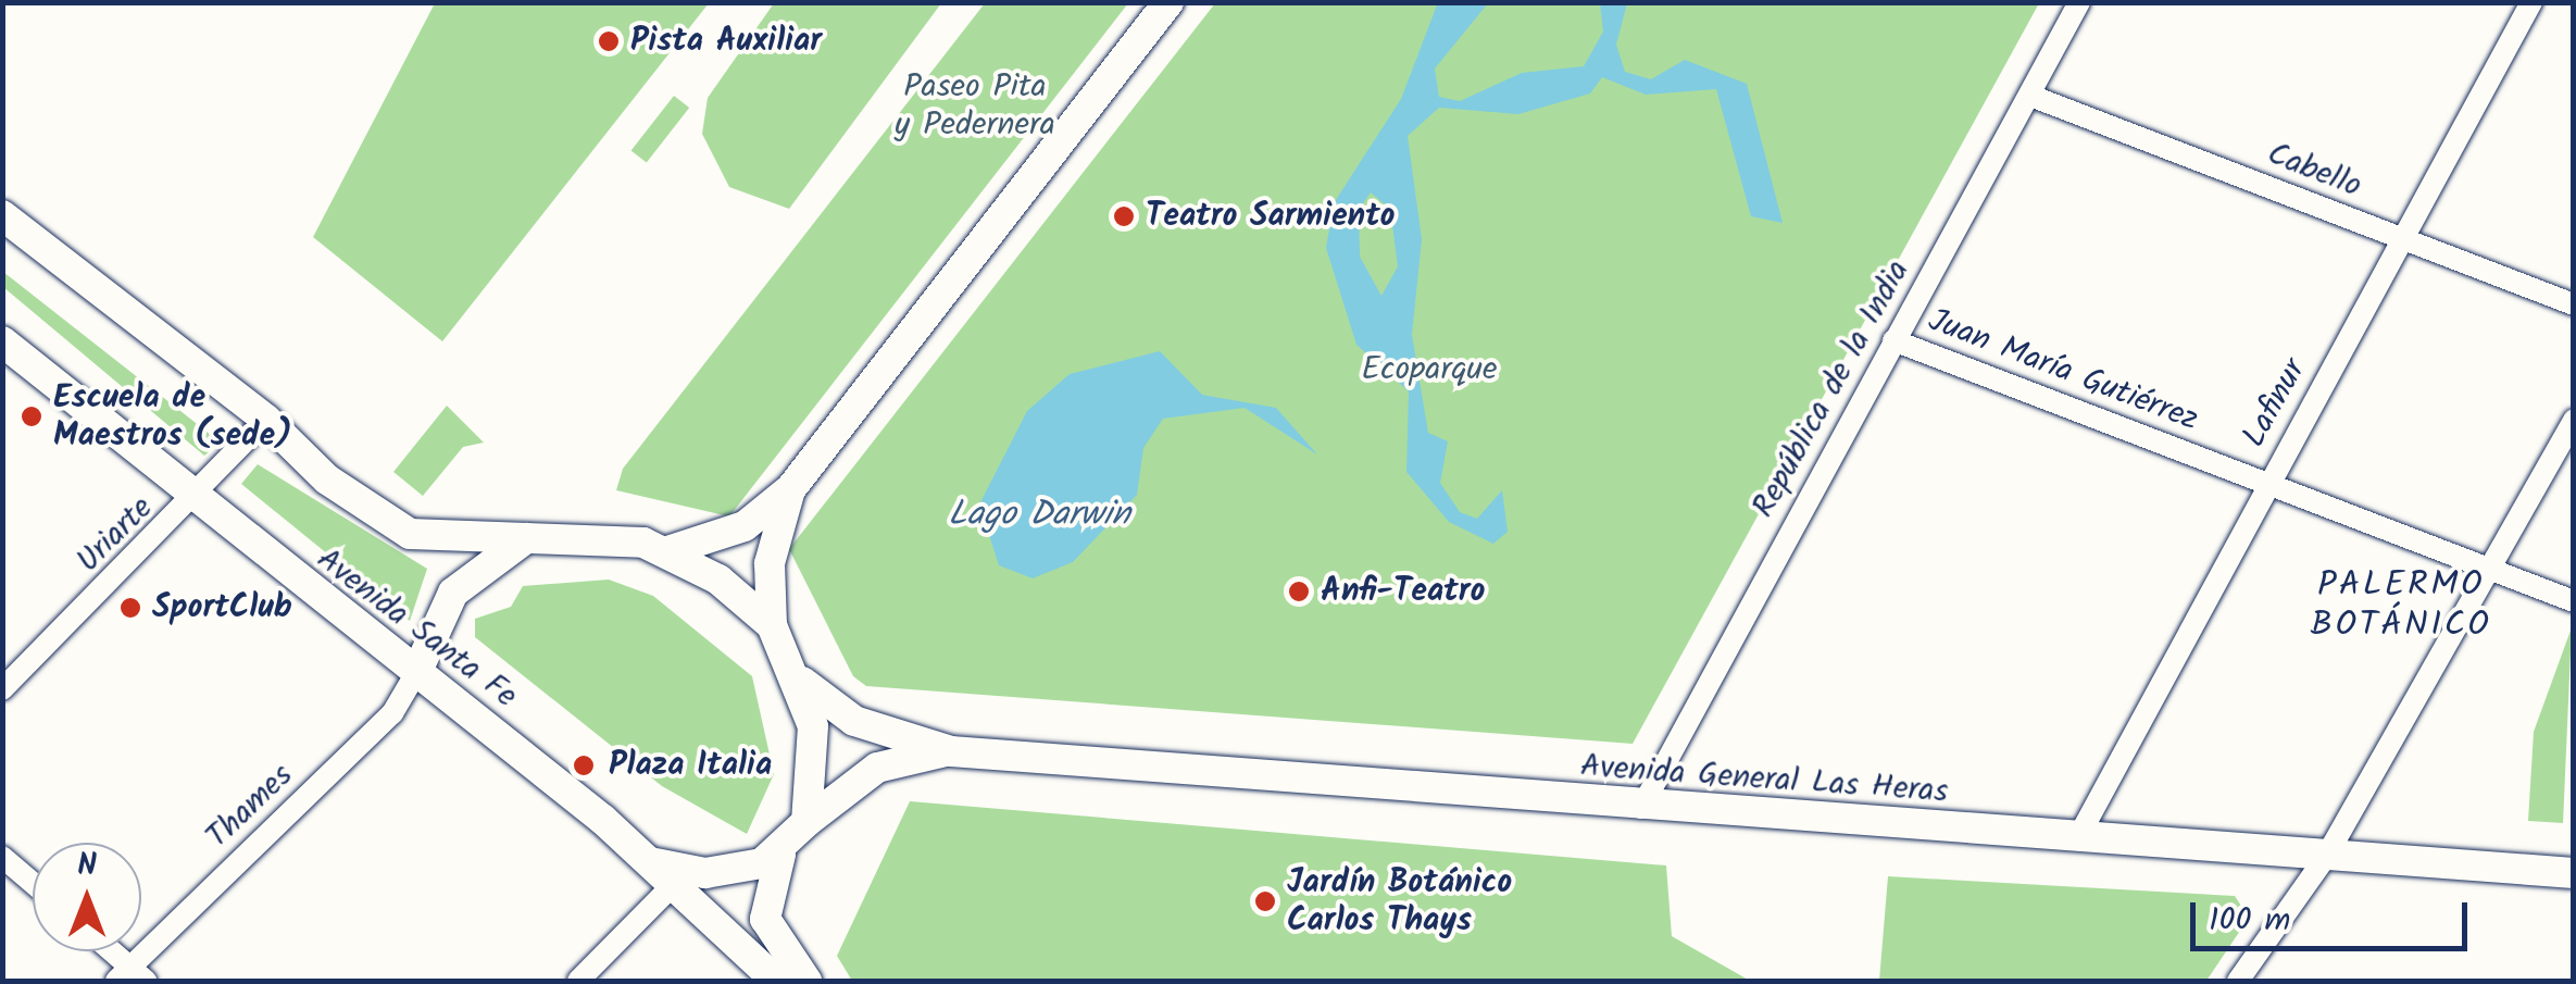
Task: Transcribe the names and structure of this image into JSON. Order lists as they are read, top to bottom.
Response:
{
  "streets": {
    "main road": ["Avenida Santa Fe", "Avenida General Las Heras"],
    "street": [
      "Cabello",
      "Juan María Gutiérrez",
      "República de la India",
      "Lafinur",
      "Uriarte",
      "Thames"
    ]
  },
  "crossings": [
    ["Cabello", "República de la India"],
    ["Cabello", "Lafinur"],
    ["Juan María Gutiérrez", "República de la India"],
    ["Juan María Gutiérrez", "Lafinur"],
    ["República de la India", "Avenida General Las Heras"],
    ["Lafinur", "Avenida General Las Heras"],
    ["Uriarte", "Avenida Santa Fe"],
    ["Avenida Santa Fe", "Avenida General Las Heras"],
    ["Avenida Santa Fe", "Thames"],
    ["Avenida General Las Heras", "Thames"]
  ],
  "districts": ["PALERMO BOTÁNICO"],
  "water": ["Lago Darwin"],
  "parks": ["Paseo Pita y Pedernera", "Ecoparque"],
  "places": [
    "Pista Auxiliar",
    "Teatro Sarmiento",
    "Escuela de Maestros (sede)",
    "Anfi-Teatro",
    "SportClub",
    "Plaza Italia",
    "Jardín Botánico Carlos Thays"
  ],
  "scale_bar": "100 m",
  "north": "top"
}
